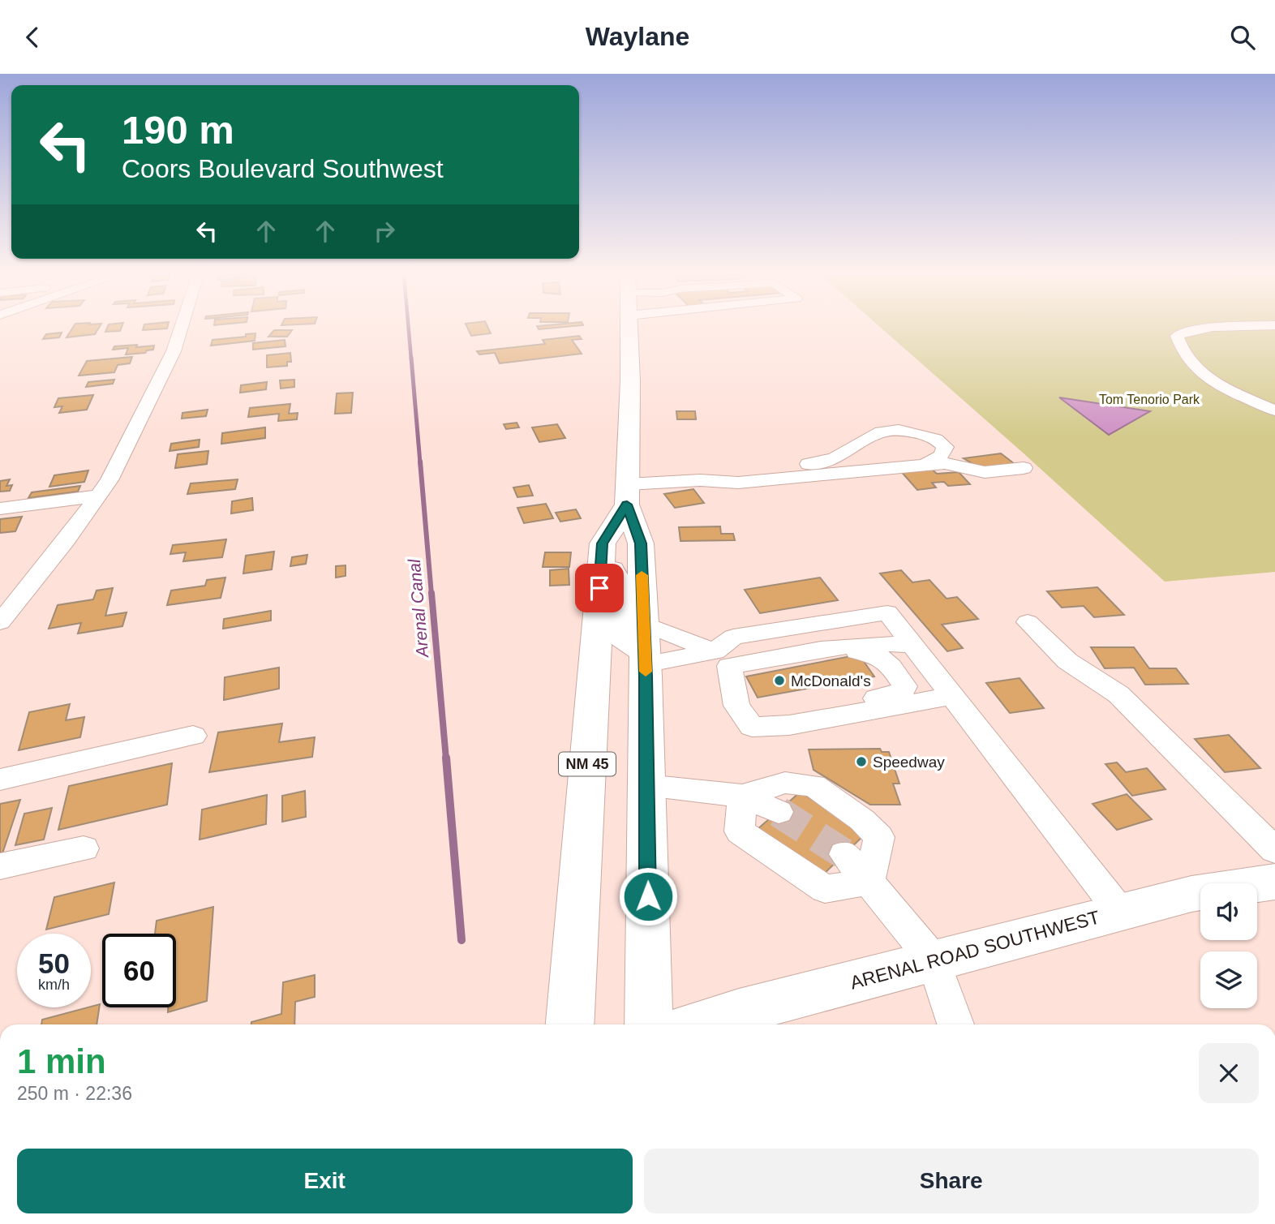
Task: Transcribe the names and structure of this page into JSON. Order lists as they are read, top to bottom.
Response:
{
  "streets": {
    "main road": ["NM 45", "ARENAL ROAD SOUTHWEST"]
  },
  "water": ["Arenal Canal"],
  "parks": ["Tom Tenorio Park"],
  "places": ["McDonald's", "Speedway"],
  "page": {
    "header": "Waylane",
    "turn": ["190 m", "Coors Boulevard Southwest"],
    "speed": "50 km/h",
    "limit": "60",
    "heading": ["1 min", "250 m · 22:36"],
    "buttons": ["Exit", "Share"]
  }
}
